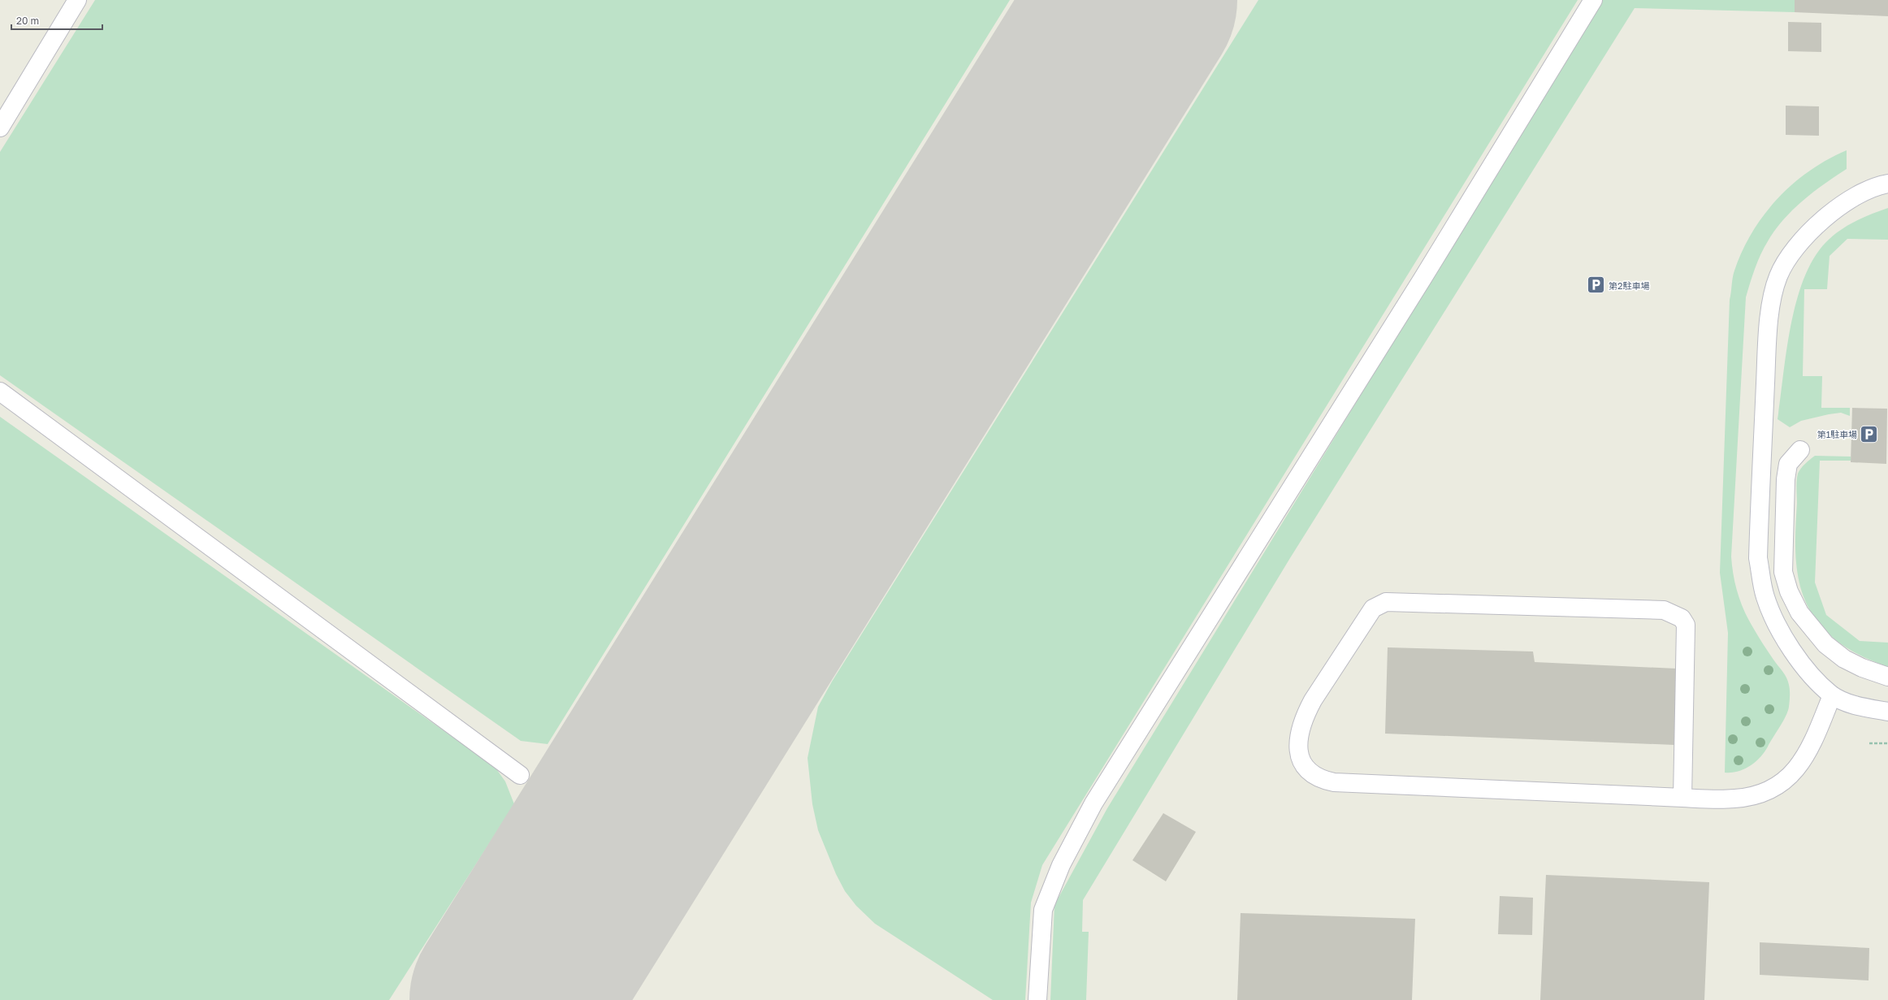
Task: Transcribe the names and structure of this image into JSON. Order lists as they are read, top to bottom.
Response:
{
  "places": {
    "parking": ["第2駐車場", "第1駐車場"]
  },
  "scale_bar": "20 m"
}
